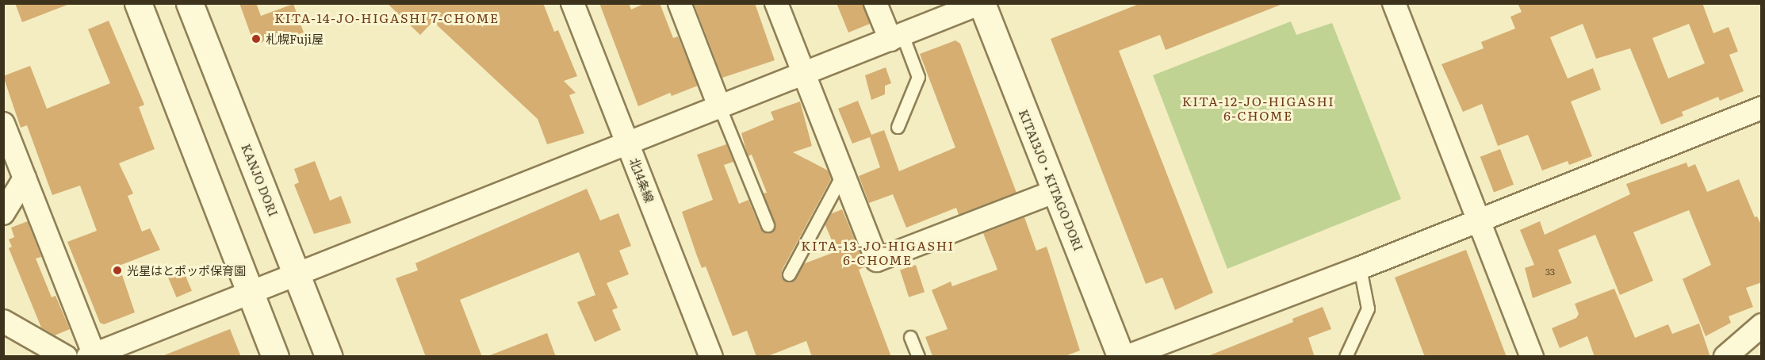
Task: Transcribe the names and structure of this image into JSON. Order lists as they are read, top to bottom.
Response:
{
  "streets": {
    "street": ["KANJO DORI", "北14条線", "KITA13JO・KITAGO DORI"]
  },
  "districts": ["KITA-14-JO-HIGASHI 7-CHOME", "KITA-12-JO-HIGASHI 6-CHOME", "KITA-13-JO-HIGASHI 6-CHOME"],
  "places": ["札幌Fuji屋", "光星はとポッポ保育園"],
  "house_numbers": ["33"]
}
